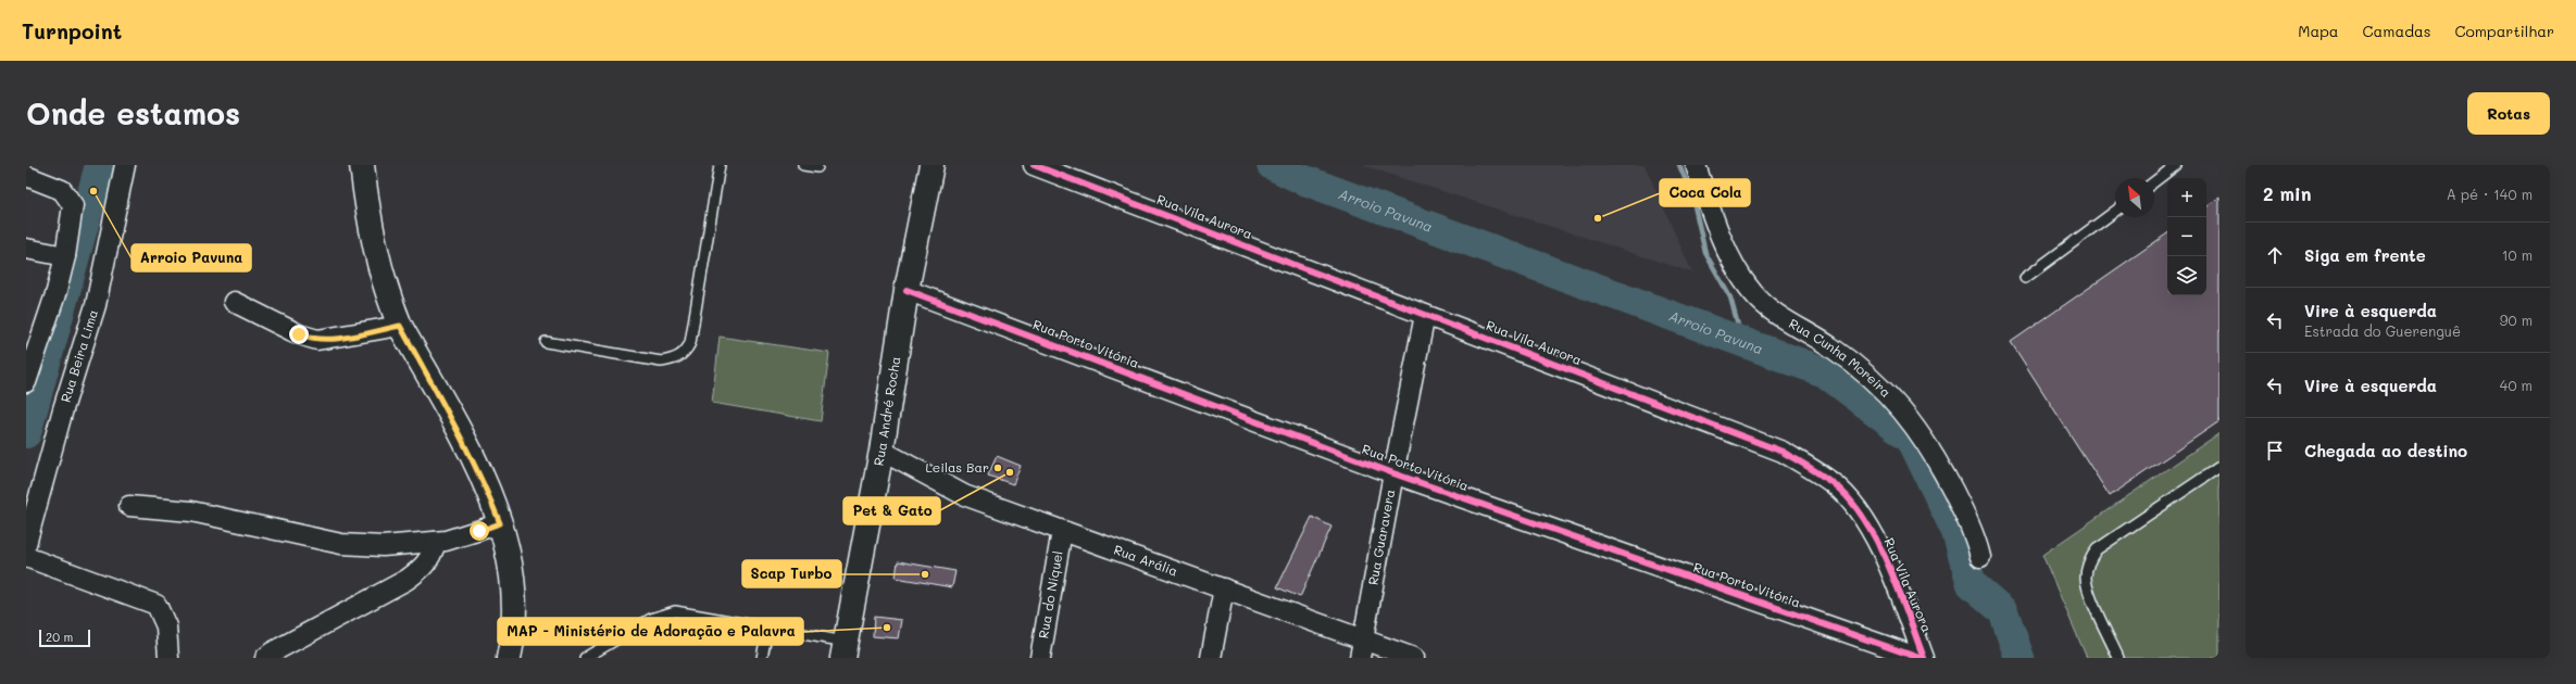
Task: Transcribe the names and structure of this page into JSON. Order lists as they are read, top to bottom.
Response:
{
  "streets": {
    "main road": ["Rua André Rocha"],
    "street": [
      "Rua Vila Aurora",
      "Rua Porto Vitória",
      "Rua Beira Lima",
      "Rua Cunha Moreira",
      "Rua Guaravera",
      "Rua Arália",
      "Rua do Níquel"
    ]
  },
  "crossings": [
    ["Rua Vila Aurora", "Rua Guaravera"],
    ["Rua Porto Vitória", "Rua André Rocha"],
    ["Rua Porto Vitória", "Rua Guaravera"],
    ["Rua André Rocha", "Rua Arália"],
    ["Rua Guaravera", "Rua Arália"],
    ["Rua Arália", "Rua do Níquel"]
  ],
  "water": ["Arroio Pavuna"],
  "places": [
    "Arroio Pavuna",
    "Coca Cola",
    "Leilas Bar",
    "Pet & Gato",
    "Scap Turbo",
    "MAP - Ministério de Adoração e Palavra"
  ],
  "scale_bar": "20 m",
  "north": "top left",
  "page": {
    "header": "Turnpoint",
    "nav": ["Mapa", "Camadas", "Compartilhar"],
    "buttons": "Rotas",
    "title": "Onde estamos",
    "heading": ["2 min", "A pé · 140 m"],
    "map_buttons": ["+", "−"],
    "list": [
      ["Siga em frente", "10 m"],
      ["Vire à esquerda", "Estrada do Guerenguê", "90 m"],
      ["Vire à esquerda", "40 m"],
      "Chegada ao destino"
    ],
    "scale": "20 m"
  }
}
